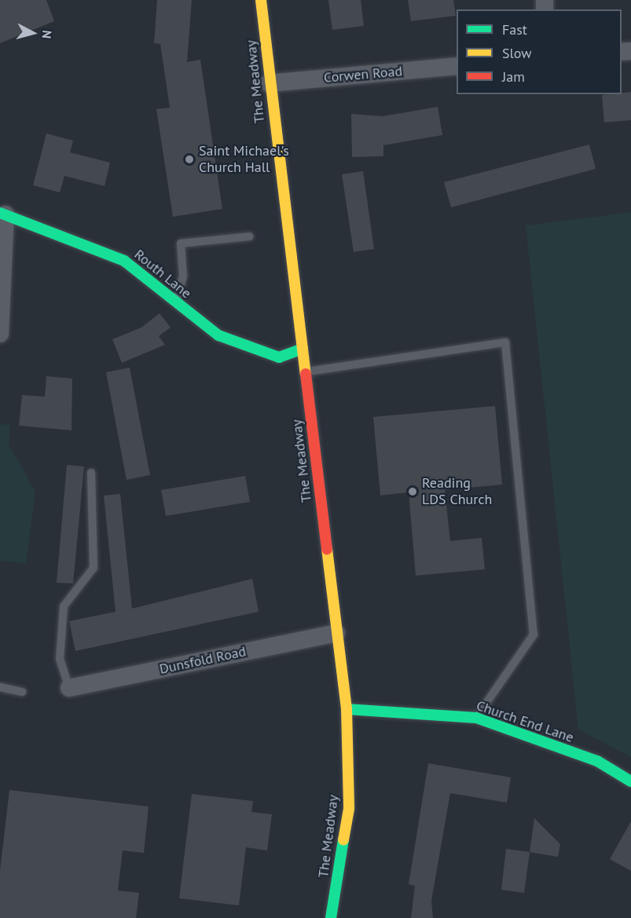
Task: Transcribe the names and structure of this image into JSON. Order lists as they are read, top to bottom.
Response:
{
  "streets": {
    "street": [
      "Corwen Road",
      "The Meadway",
      "Routh Lane",
      "Dunsfold Road",
      "Church End Lane"
    ]
  },
  "crossings": [
    ["Corwen Road", "The Meadway"],
    ["The Meadway", "Routh Lane"],
    ["The Meadway", "Dunsfold Road"],
    ["The Meadway", "Church End Lane"]
  ],
  "places": ["Saint Michael's Church Hall", "Reading LDS Church"],
  "legend": ["Fast", "Slow", "Jam"],
  "north": "right"
}
